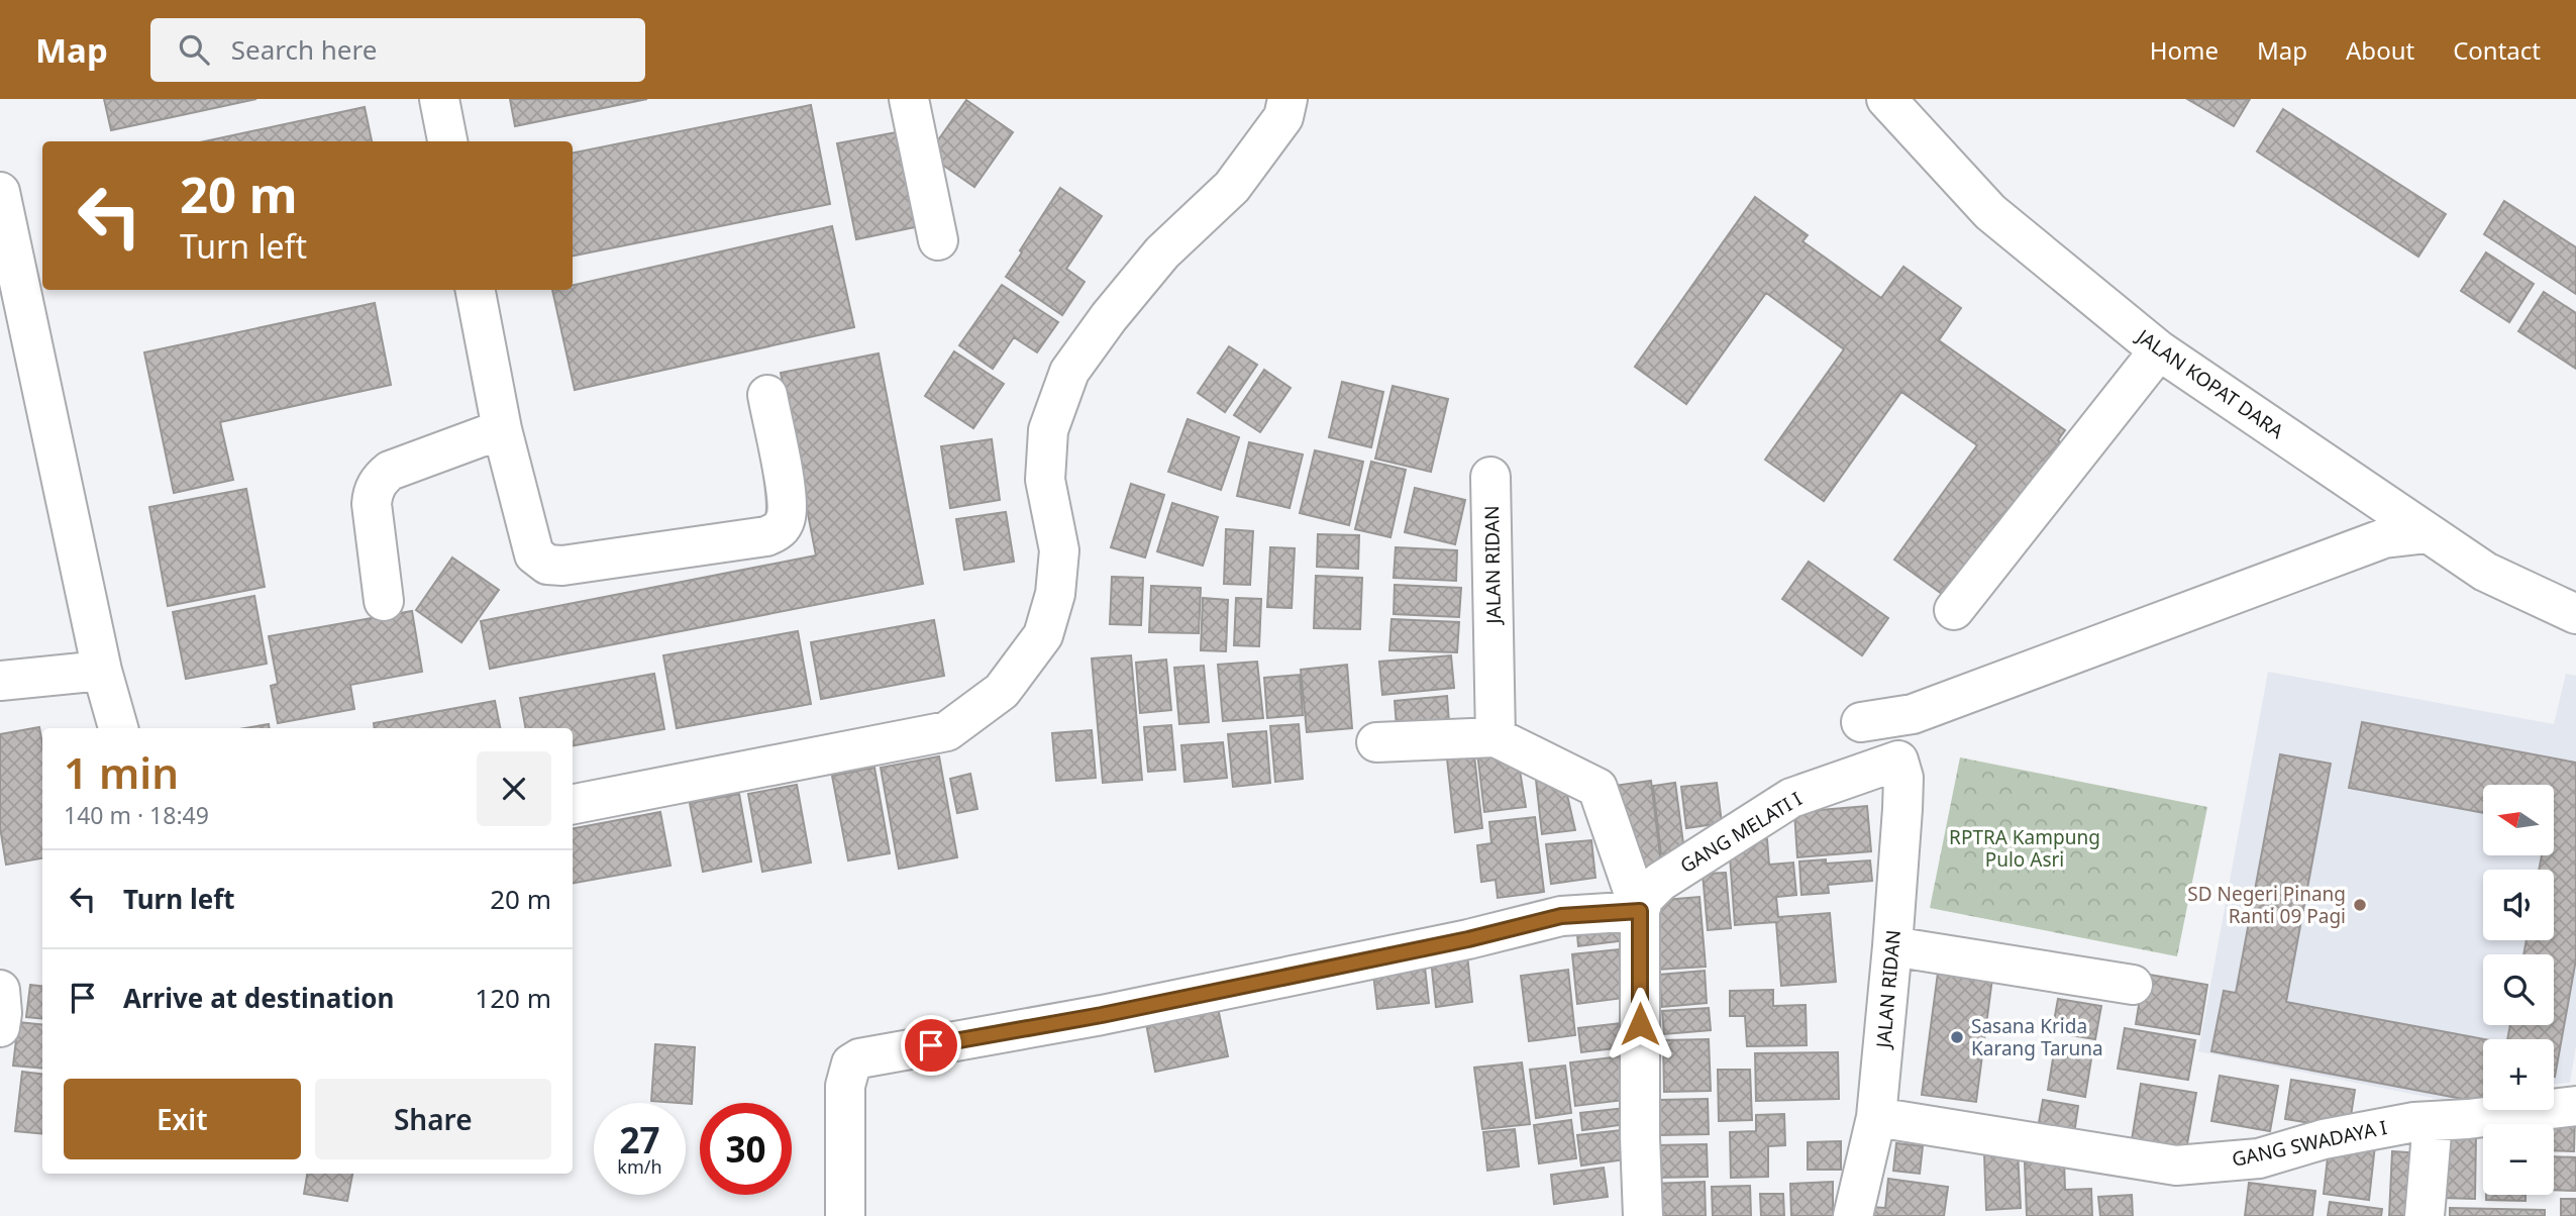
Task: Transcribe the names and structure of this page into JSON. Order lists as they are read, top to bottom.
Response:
{
  "streets": {
    "street": [
      "JALAN KOPAT DARA",
      "JALAN RIDAN",
      "GANG MELATI I",
      "GANG SWADAYA I"
    ]
  },
  "crossings": [
    ["JALAN RIDAN", "GANG MELATI I"],
    ["JALAN RIDAN", "GANG SWADAYA I"]
  ],
  "parks": ["RPTRA Kampung Pulo Asri"],
  "places": ["SD Negeri Pinang Ranti 09 Pagi", "Sasana Krida Karang Taruna"],
  "north": "left",
  "page": {
    "header": "Map",
    "search": "Search here",
    "nav": [
      "Home",
      "Map",
      "About",
      "Contact"
    ],
    "turn": ["20 m", "Turn left"],
    "heading": ["1 min", "140 m · 18:49"],
    "map_buttons": ["+", "−"],
    "list": [
      {
        "name": "Turn left",
        "value": "20 m"
      },
      {
        "name": "Arrive at destination",
        "value": "120 m"
      }
    ],
    "buttons": ["Exit", "Share"],
    "speed": "27 km/h",
    "limit": "30"
  }
}
